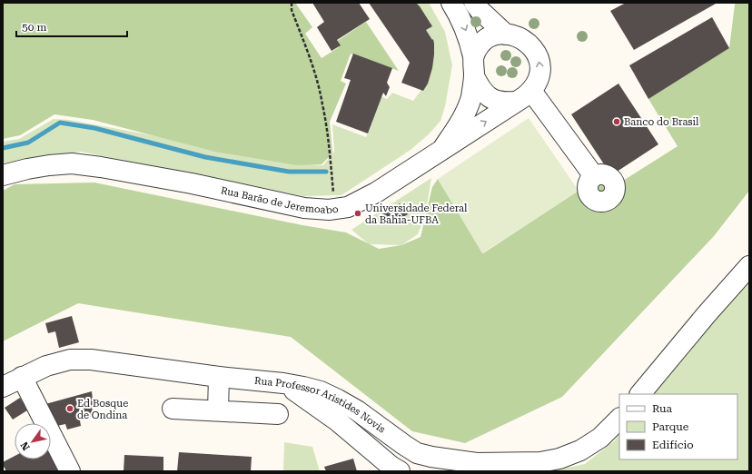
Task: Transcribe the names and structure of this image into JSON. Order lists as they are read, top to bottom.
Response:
{
  "streets": {
    "street": ["Rua Barão de Jeremoabo", "Rua Professor Aristides Novis"]
  },
  "places": ["Banco do Brasil", "Universidade Federal da Bahia-UFBA", "Ed Bosque de Ondina"],
  "legend": ["Rua", "Parque", "Edifício"],
  "scale_bar": "50 m",
  "north": "bottom left"
}
